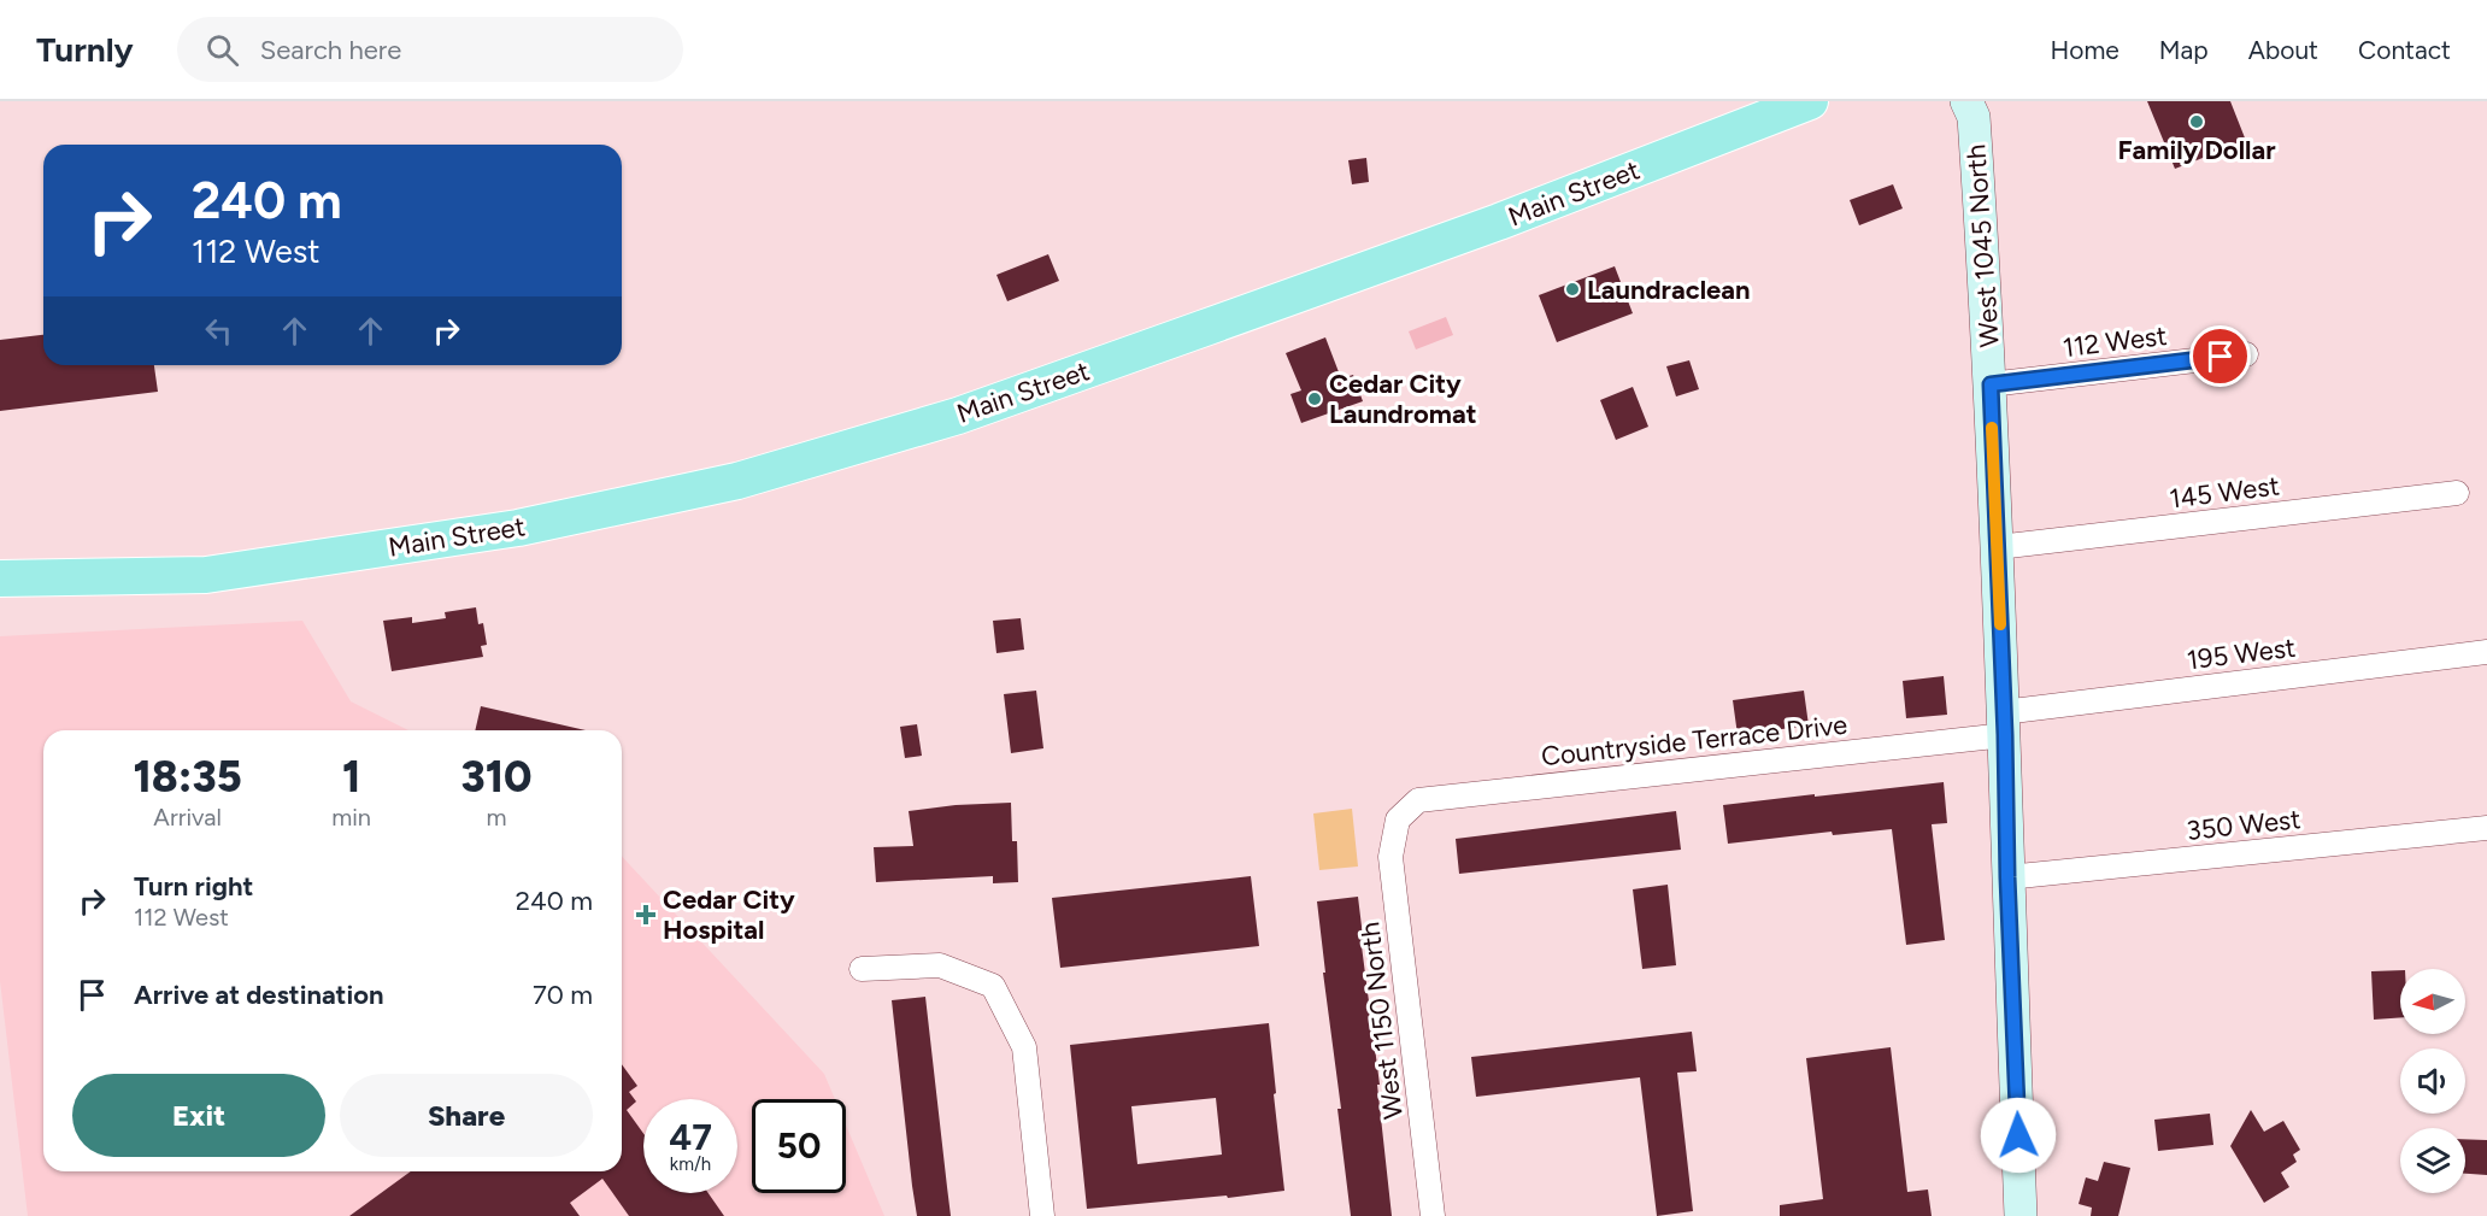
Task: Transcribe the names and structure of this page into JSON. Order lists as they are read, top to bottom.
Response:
{
  "streets": {
    "main road": ["Main Street", "West 1045 North"],
    "street": [
      "112 West",
      "145 West",
      "195 West",
      "Countryside Terrace Drive",
      "350 West",
      "West 1150 North"
    ]
  },
  "crossings": [
    ["West 1045 North", "112 West"],
    ["West 1045 North", "145 West"],
    ["West 1045 North", "195 West"],
    ["West 1045 North", "Countryside Terrace Drive"],
    ["West 1045 North", "350 West"],
    ["195 West", "Countryside Terrace Drive"],
    ["Countryside Terrace Drive", "West 1150 North"]
  ],
  "places": {
    "other": ["Family Dollar", "Laundraclean", "Cedar City Laundromat"],
    "health": ["Cedar City Hospital"]
  },
  "north": "left",
  "page": {
    "header": "Turnly",
    "search": "Search here",
    "nav": [
      "Home",
      "Map",
      "About",
      "Contact"
    ],
    "turn": ["240 m", "112 West"],
    "eta": [
      "18:35",
      "Arrival",
      "1",
      "min",
      "310",
      "m"
    ],
    "list": [
      {
        "name": "Turn right",
        "note": "112 West",
        "value": "240 m"
      },
      {
        "name": "Arrive at destination",
        "value": "70 m"
      }
    ],
    "buttons": ["Exit", "Share"],
    "speed": "47 km/h",
    "limit": "50"
  }
}
